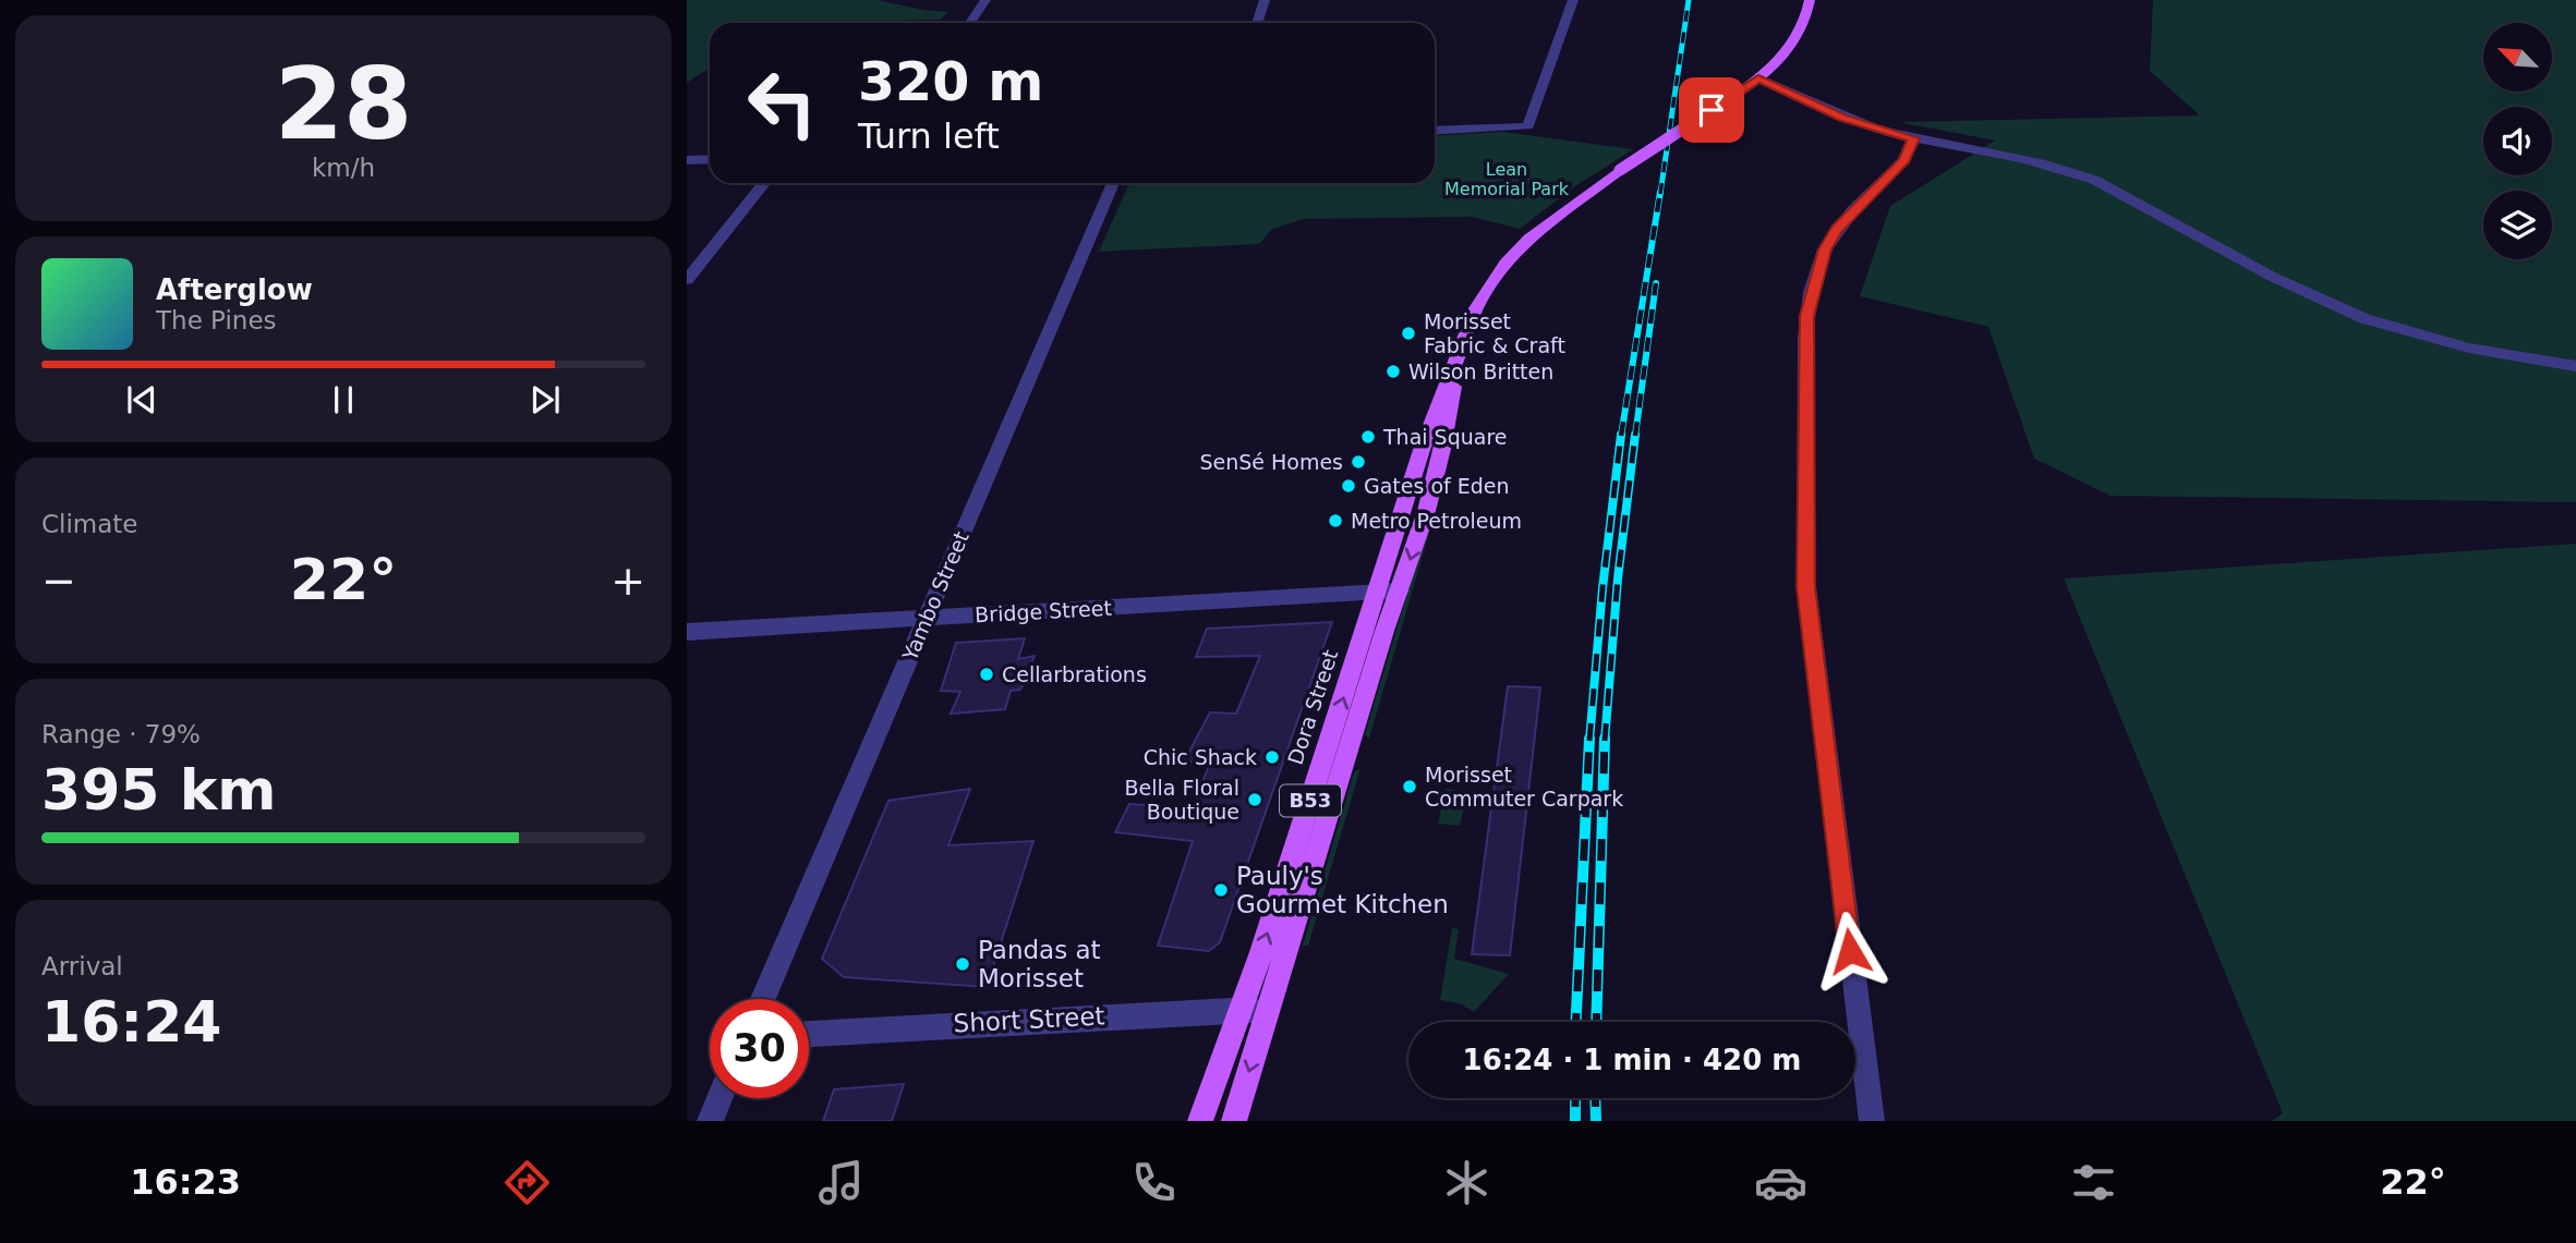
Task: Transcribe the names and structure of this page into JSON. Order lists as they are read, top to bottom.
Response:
{
  "streets": {
    "main road": ["Dora Street", "B53"],
    "street": ["Yambo Street", "Bridge Street", "Short Street"]
  },
  "crossings": [
    ["Yambo Street", "Bridge Street"],
    ["Bridge Street", "Dora Street"],
    ["Dora Street", "B53"],
    ["Dora Street", "Short Street"]
  ],
  "parks": ["Lean Memorial Park"],
  "places": [
    "Morisset Fabric & Craft",
    "Wilson Britten",
    "Thai Square",
    "SenSé Homes",
    "Gates of Eden",
    "Metro Petroleum",
    "Cellarbrations",
    "Chic Shack",
    "Morisset Commuter Carpark",
    "Bella Floral Boutique",
    "Pauly's Gourmet Kitchen",
    "Pandas at Morisset"
  ],
  "north": "top left",
  "page": {
    "tile": [
      ["28", "km/h"],
      "Climate",
      ["Range · 79%", "395 km"],
      ["Arrival", "16:24"]
    ],
    "turn": ["320 m", "Turn left"],
    "song": ["Afterglow", "The Pines"],
    "heat": ["−", "22°", "+"],
    "limit": "30",
    "trip": "16:24 · 1 min · 420 m",
    "tabs": ["16:23", "22°"]
  }
}
